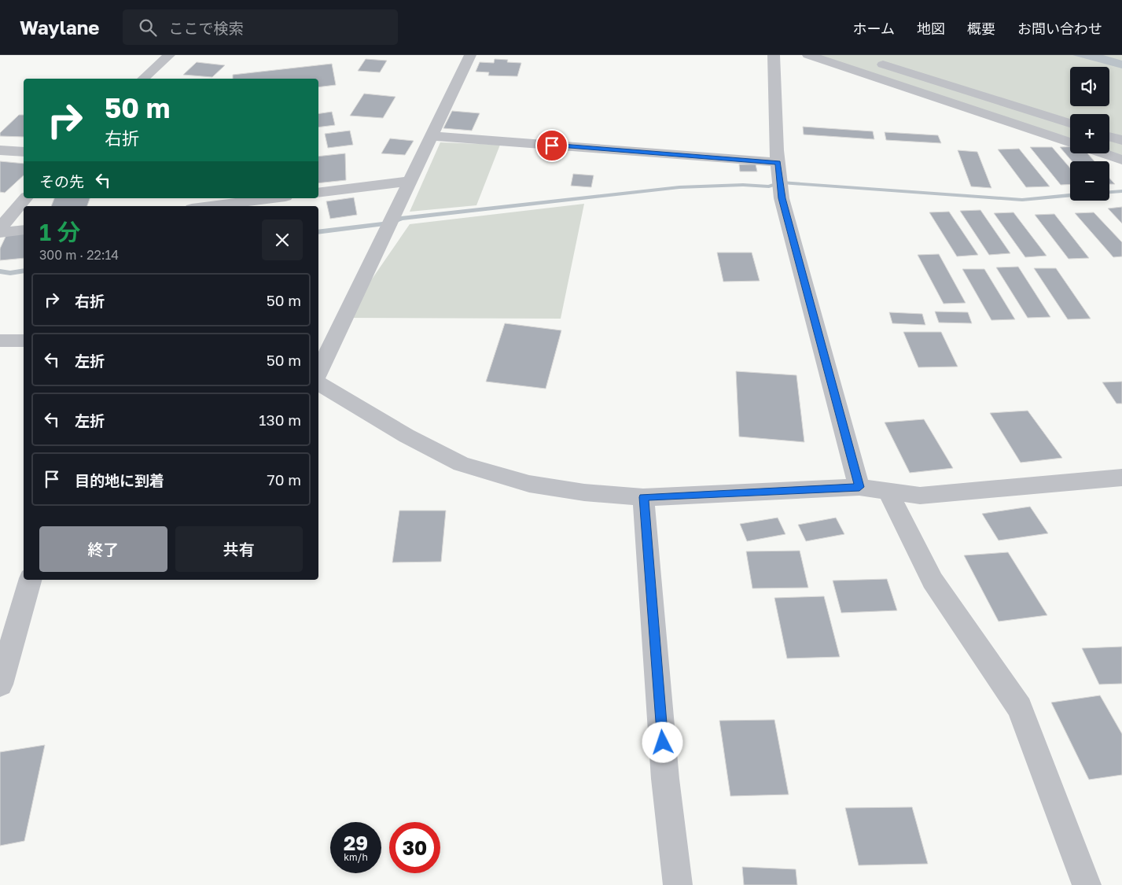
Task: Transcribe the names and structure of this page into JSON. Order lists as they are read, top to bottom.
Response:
{
  "page": {
    "header": "Waylane",
    "search": "ここで検索",
    "nav": [
      "ホーム",
      "地図",
      "概要",
      "お問い合わせ"
    ],
    "map_buttons": ["+", "−"],
    "turn": ["50 m", "右折"],
    "then": "その先",
    "heading": ["1 分", "300 m · 22:14"],
    "list": [
      {
        "name": "右折",
        "value": "50 m"
      },
      {
        "name": "左折",
        "value": "50 m"
      },
      {
        "name": "左折",
        "value": "130 m"
      },
      {
        "name": "目的地に到着",
        "value": "70 m"
      }
    ],
    "buttons": ["終了", "共有"],
    "speed": "29 km/h",
    "limit": "30"
  }
}
